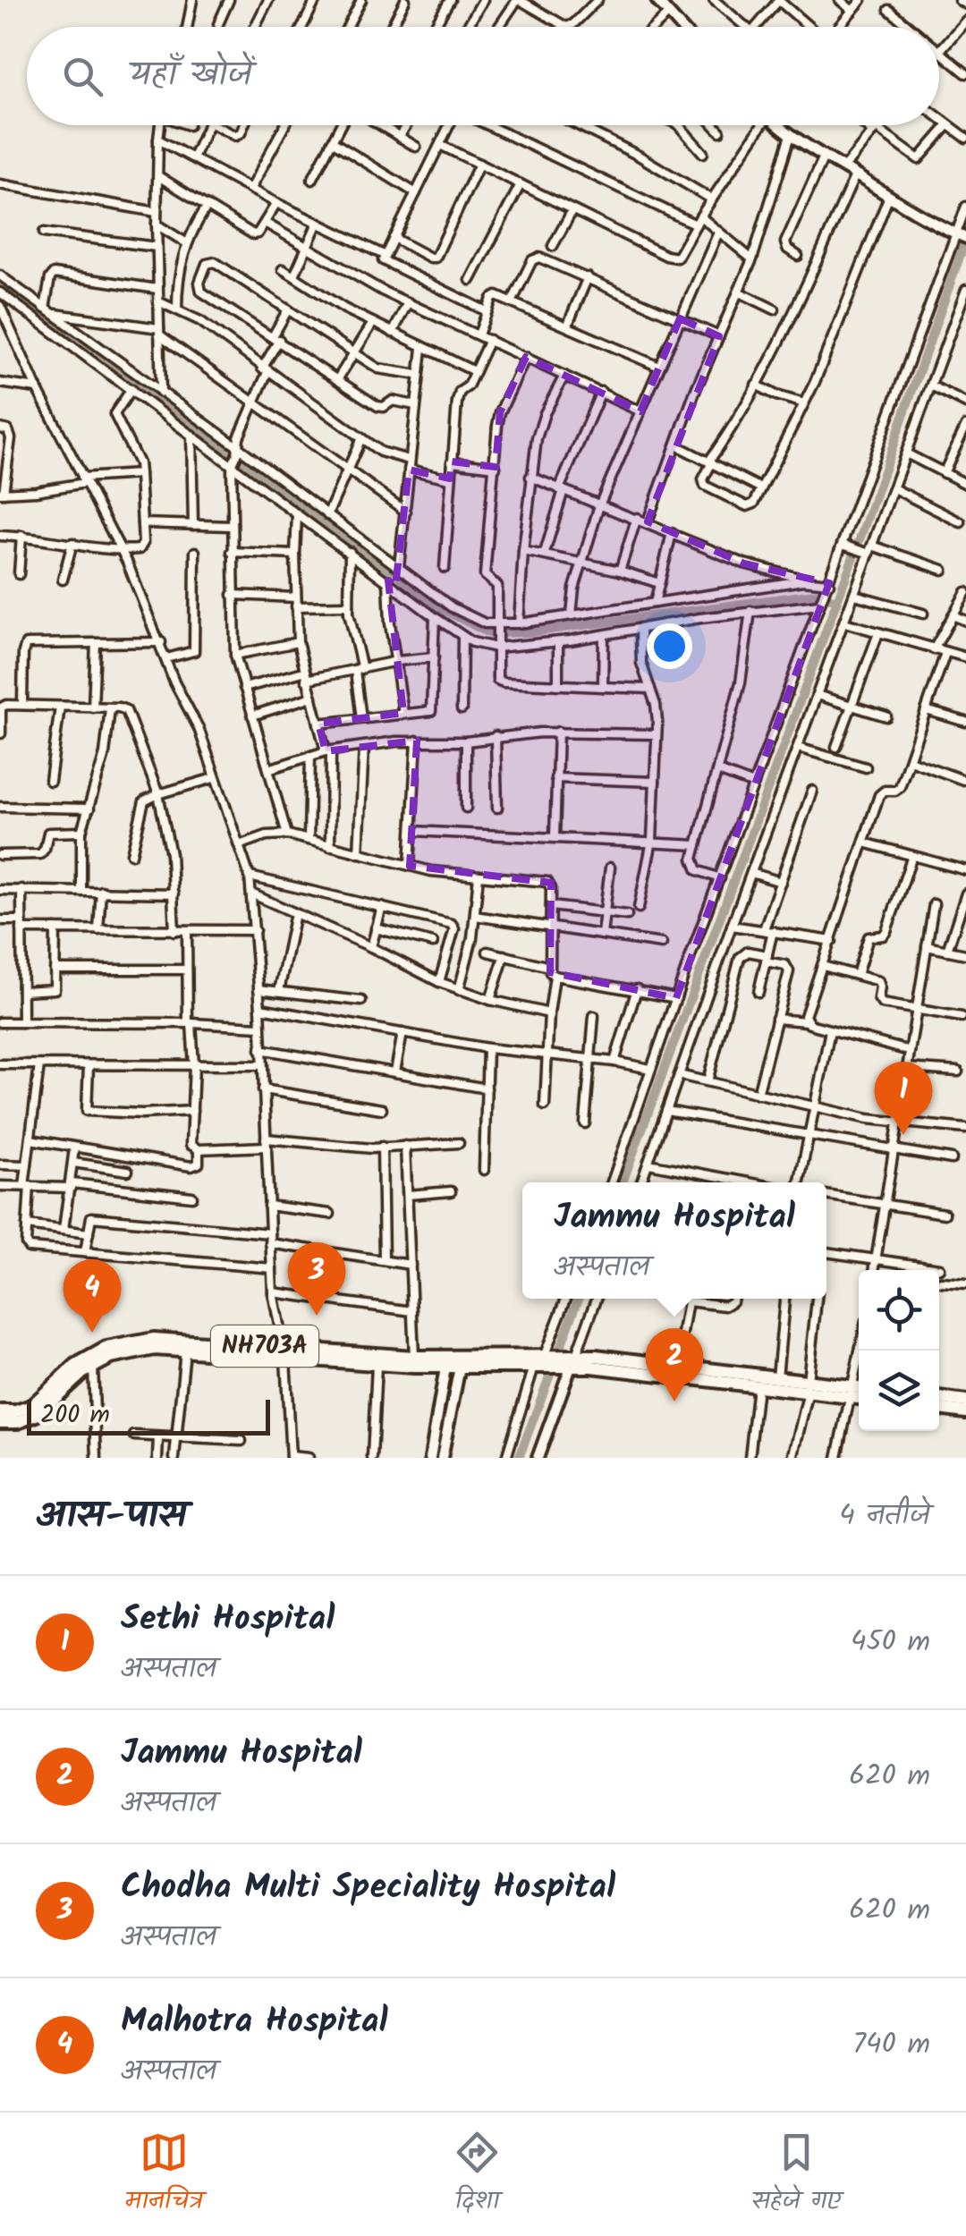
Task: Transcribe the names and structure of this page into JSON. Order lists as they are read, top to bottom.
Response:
{
  "streets": {
    "highway": ["NH703A"]
  },
  "scale_bar": "200 m",
  "page": {
    "search": "यहाँ खोजें",
    "pins": [
      "1",
      "3",
      "4",
      "2"
    ],
    "popup": ["Jammu Hospital", "अस्पताल"],
    "scale": "200 m",
    "heading": ["आस-पास", "4 नतीजे"],
    "list": [
      {
        "mark": "1",
        "name": "Sethi Hospital",
        "note": "अस्पताल",
        "value": "450 m"
      },
      {
        "mark": "2",
        "name": "Jammu Hospital",
        "note": "अस्पताल",
        "value": "620 m"
      },
      {
        "mark": "3",
        "name": "Chodha Multi Speciality Hospital",
        "note": "अस्पताल",
        "value": "620 m"
      },
      {
        "mark": "4",
        "name": "Malhotra Hospital",
        "note": "अस्पताल",
        "value": "740 m"
      }
    ],
    "nav": ["मानचित्र", "दिशा", "सहेजे गए"]
  }
}
